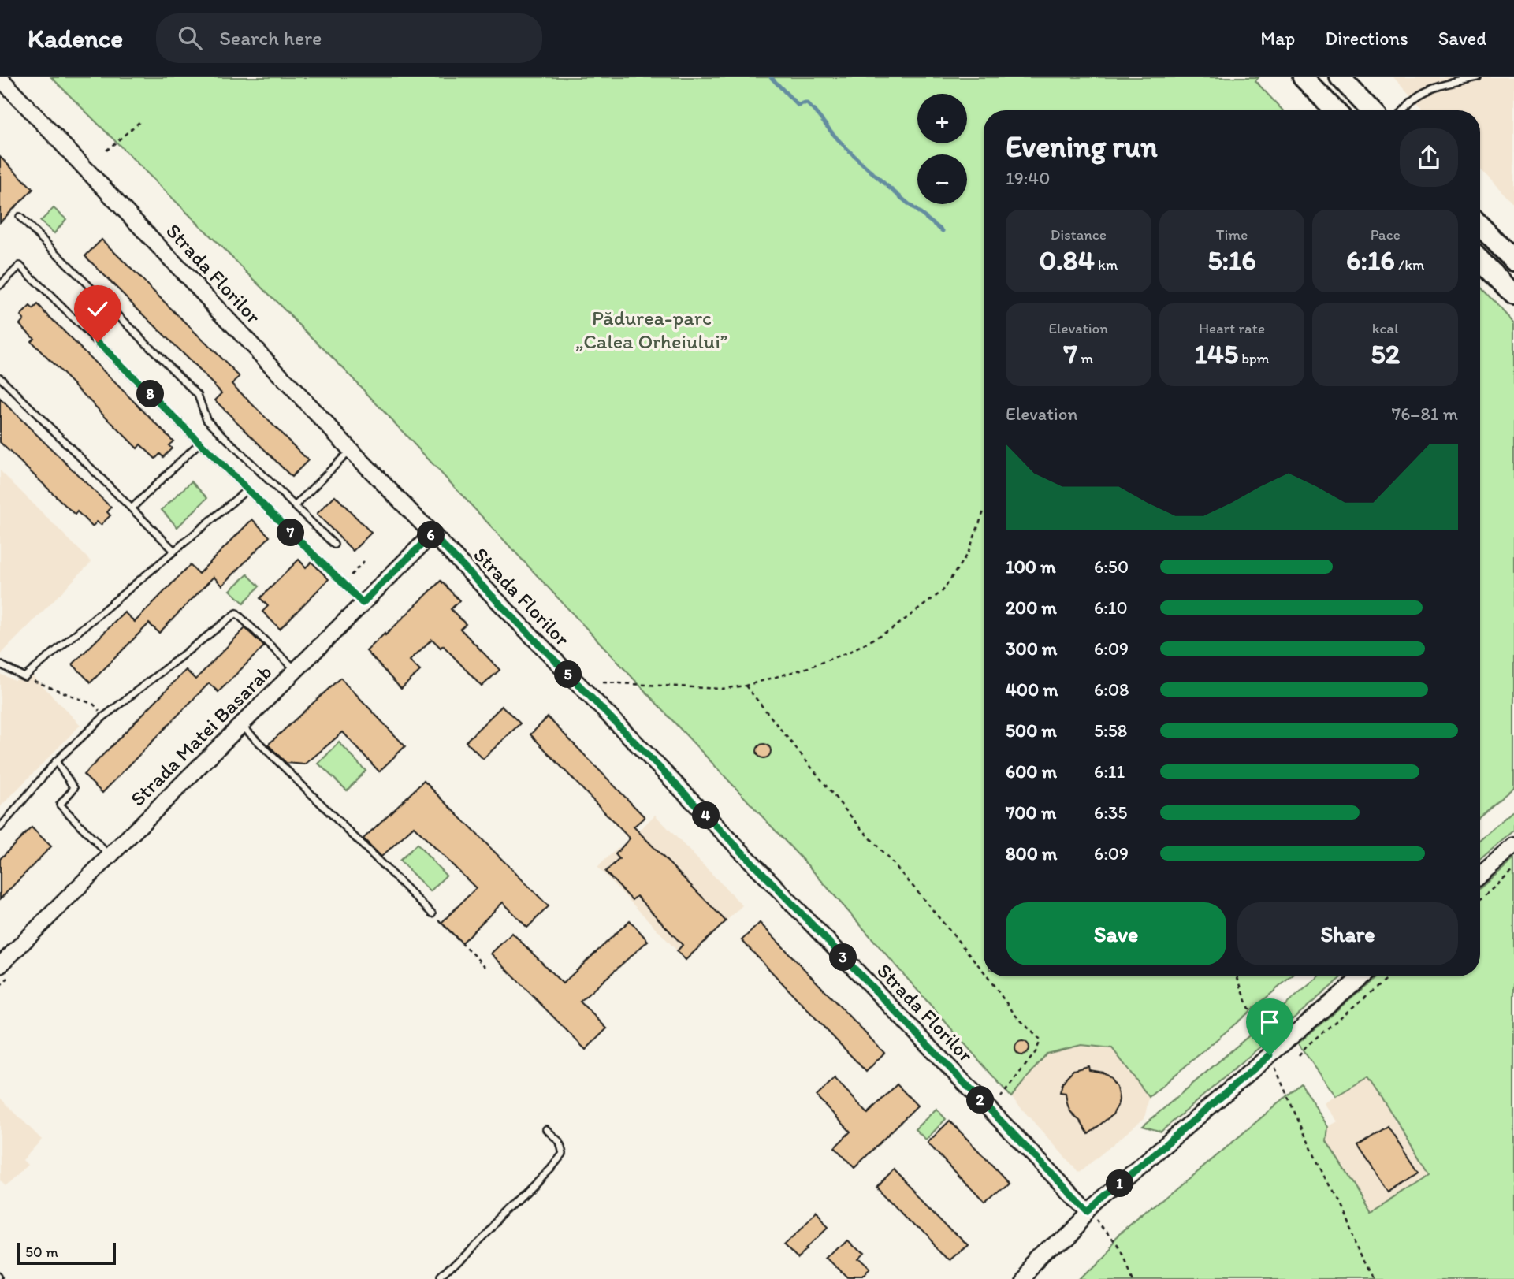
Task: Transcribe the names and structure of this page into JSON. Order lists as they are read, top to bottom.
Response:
{
  "streets": {
    "main road": ["Strada Florilor", "Strada Matei Basarab"]
  },
  "crossings": [
    ["Strada Florilor", "Strada Matei Basarab"]
  ],
  "parks": ["Pădurea-parc „Calea Orheiului”"],
  "scale_bar": "50 m",
  "page": {
    "header": "Kadence",
    "search": "Search here",
    "nav": ["Map", "Directions", "Saved"],
    "map_buttons": ["+", "−"],
    "heading": ["Evening run", "19:40"],
    "stats": [
      ["Distance", "0.84 km"],
      ["Time", "5:16"],
      ["Pace", "6:16 /km"],
      ["Elevation", "7 m"],
      ["Heart rate", "145 bpm"],
      ["kcal", "52"]
    ],
    "pins": [
      "8",
      "7",
      "6",
      "5",
      "4",
      "3",
      "2",
      "1"
    ],
    "chart": ["Elevation", "76–81 m"],
    "list": [
      {
        "name": "100 m",
        "note": "6:50"
      },
      {
        "name": "200 m",
        "note": "6:10"
      },
      {
        "name": "300 m",
        "note": "6:09"
      },
      {
        "name": "400 m",
        "note": "6:08"
      },
      {
        "name": "500 m",
        "note": "5:58"
      },
      {
        "name": "600 m",
        "note": "6:11"
      },
      {
        "name": "700 m",
        "note": "6:35"
      },
      {
        "name": "800 m",
        "note": "6:09"
      }
    ],
    "buttons": ["Save", "Share"],
    "scale": "50 m"
  }
}
